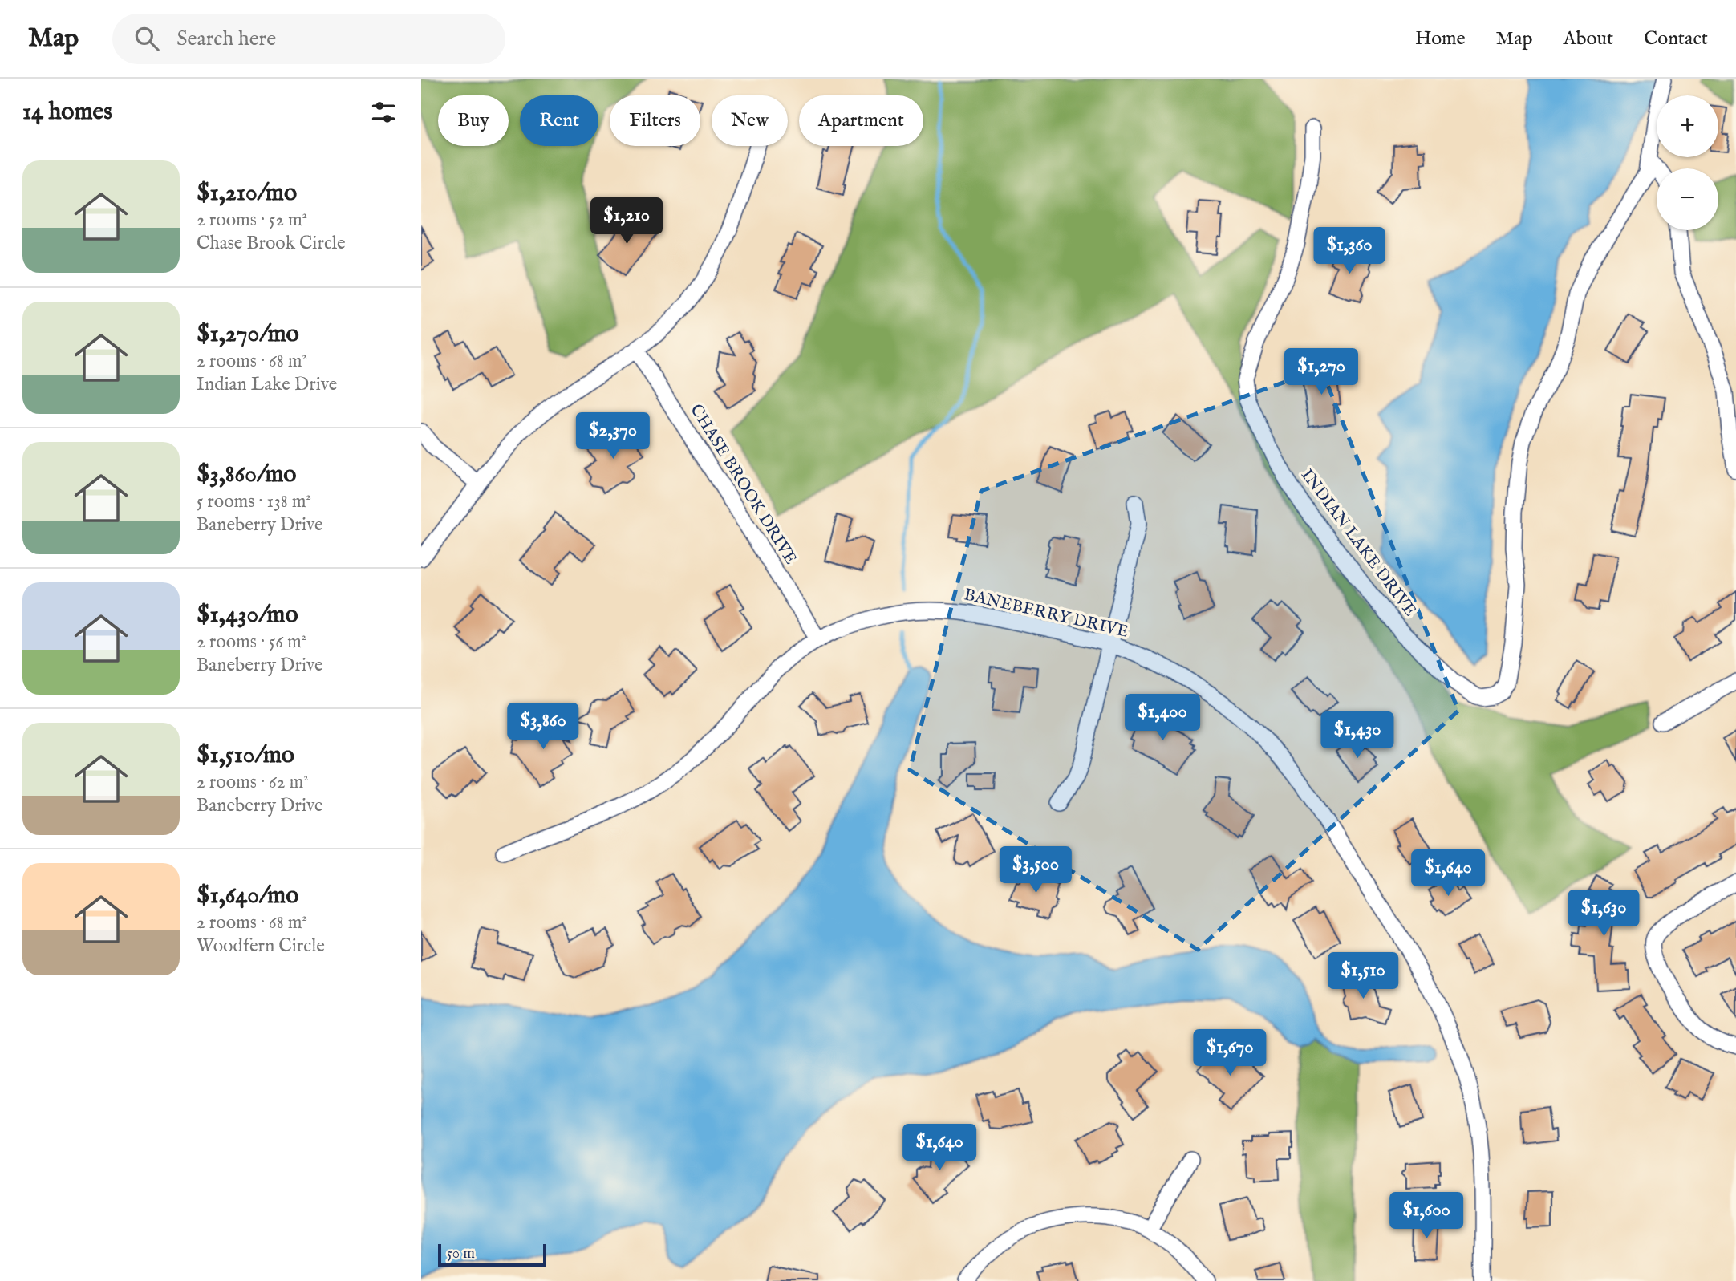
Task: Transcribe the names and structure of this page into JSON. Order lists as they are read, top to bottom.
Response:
{
  "streets": {
    "street": ["CHASE BROOK DRIVE", "INDIAN LAKE DRIVE", "BANEBERRY DRIVE"]
  },
  "crossings": [
    ["CHASE BROOK DRIVE", "BANEBERRY DRIVE"]
  ],
  "scale_bar": "50 m",
  "page": {
    "header": "Map",
    "search": "Search here",
    "nav": [
      "Home",
      "Map",
      "About",
      "Contact"
    ],
    "heading": "14 homes",
    "map_buttons": ["+", "−"],
    "chip": [
      "Buy",
      "Rent",
      "Filters",
      "New",
      "Apartment"
    ],
    "list": [
      {
        "name": "$1,210/mo",
        "note": "2 rooms · 52 m² · Chase Brook Circle"
      },
      {
        "name": "$1,270/mo",
        "note": "2 rooms · 68 m² · Indian Lake Drive"
      },
      {
        "name": "$3,860/mo",
        "note": "5 rooms · 138 m² · Baneberry Drive"
      },
      {
        "name": "$1,430/mo",
        "note": "2 rooms · 56 m² · Baneberry Drive"
      },
      {
        "name": "$1,510/mo",
        "note": "2 rooms · 62 m² · Baneberry Drive"
      },
      {
        "name": "$1,640/mo",
        "note": "2 rooms · 68 m² · Woodfern Circle"
      }
    ],
    "price": [
      "$1,210",
      "$1,360",
      "$1,270",
      "$2,370",
      "$1,400",
      "$3,860",
      "$1,430",
      "$3,500",
      "$1,640",
      "$1,630",
      "$1,510",
      "$1,670",
      "$1,640",
      "$1,600"
    ],
    "scale": "50 m"
  }
}
